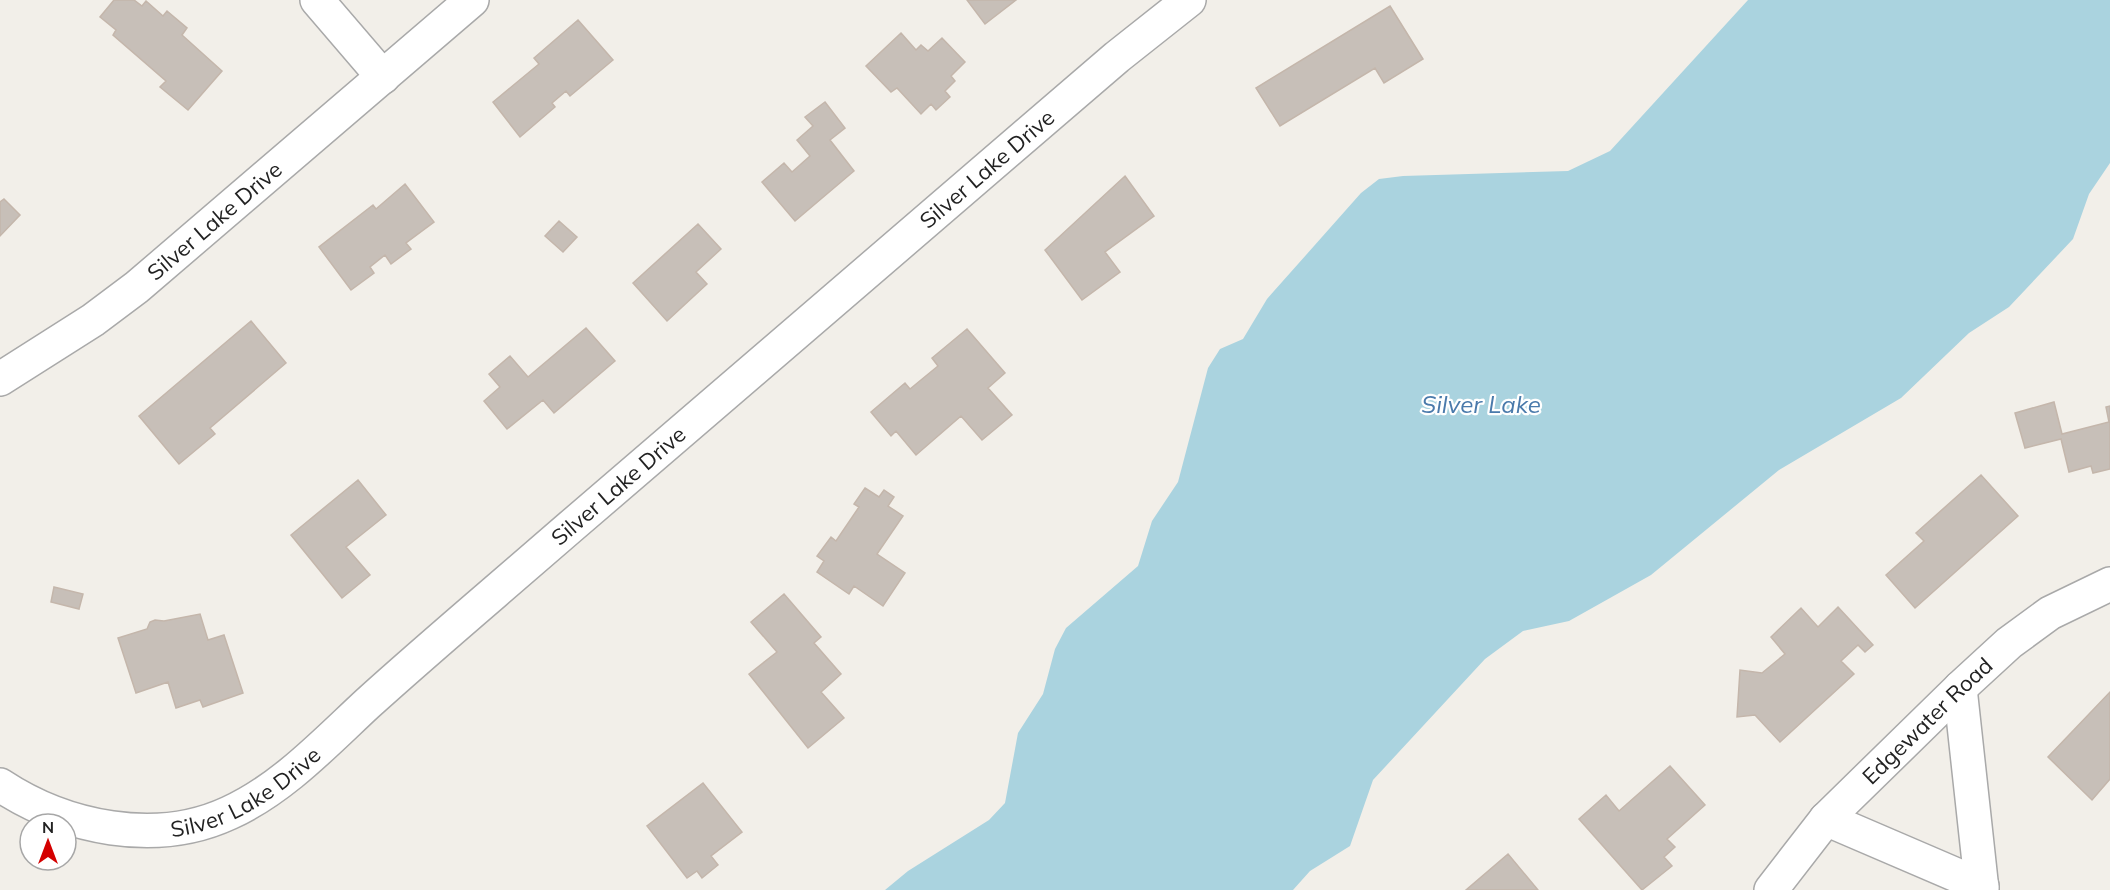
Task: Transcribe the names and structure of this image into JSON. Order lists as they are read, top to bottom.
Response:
{
  "streets": {
    "street": ["Silver Lake Drive", "Edgewater Road"]
  },
  "water": ["Silver Lake"],
  "north": "top"
}
